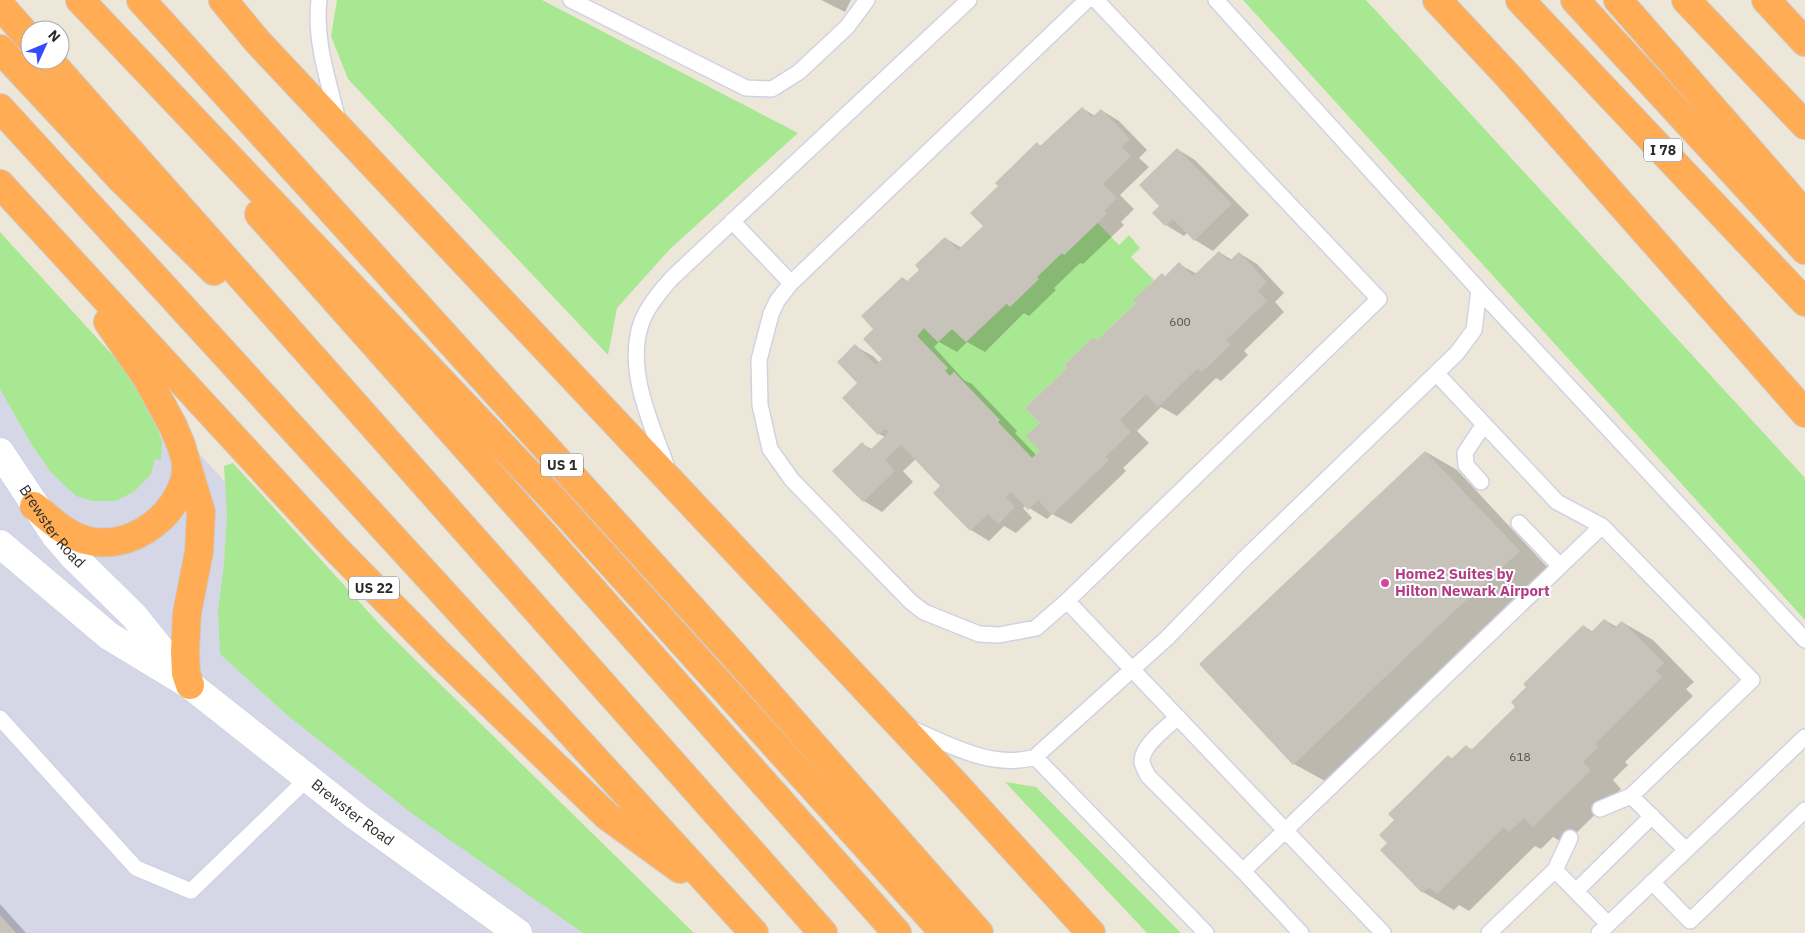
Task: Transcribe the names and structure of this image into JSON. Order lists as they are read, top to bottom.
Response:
{
  "streets": {
    "highway": ["I 78", "US 1", "US 22"],
    "street": ["Brewster Road"]
  },
  "places": ["Home2 Suites by Hilton Newark Airport"],
  "house_numbers": ["600", "618"],
  "north": "top right"
}
